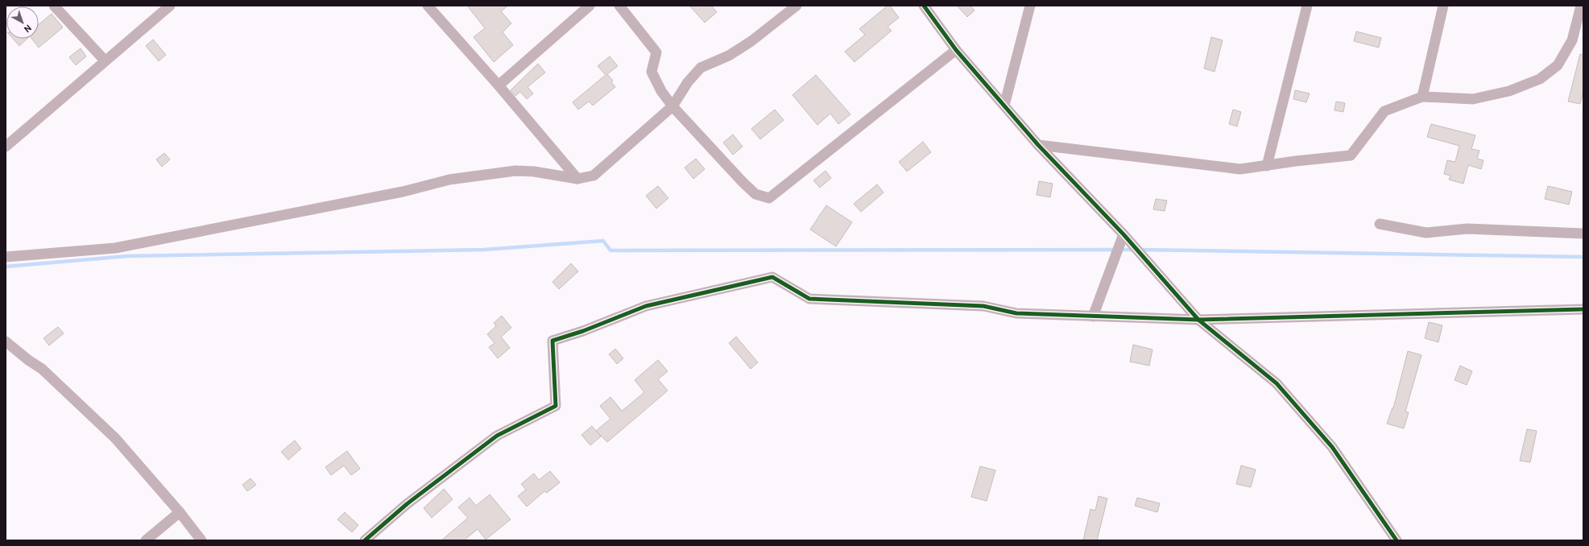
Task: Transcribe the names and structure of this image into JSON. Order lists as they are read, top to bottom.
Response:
{
  "north": "bottom right"
}
